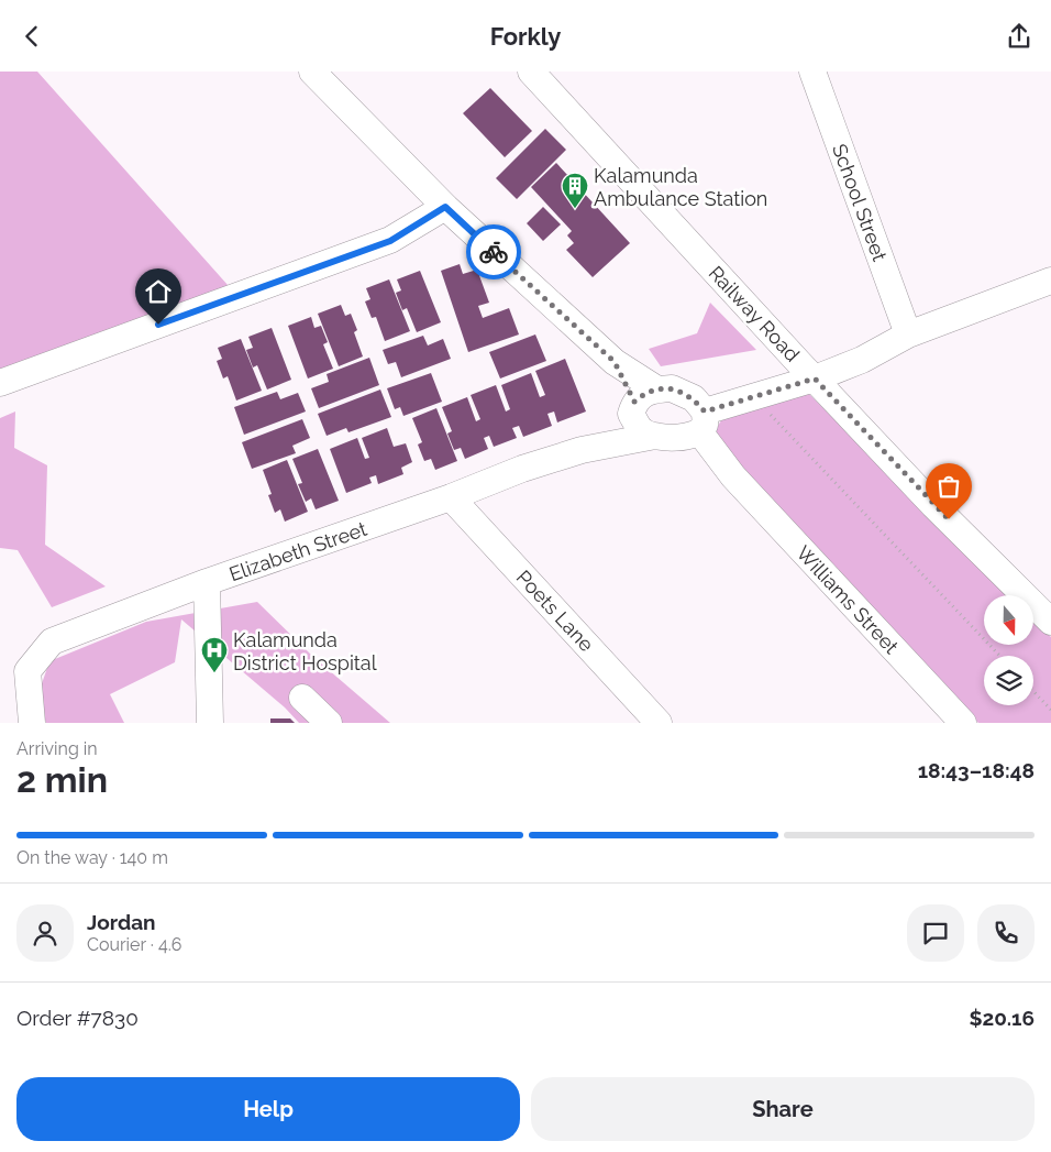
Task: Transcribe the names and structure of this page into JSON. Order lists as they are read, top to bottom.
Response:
{
  "streets": {
    "street": [
      "School Street",
      "Railway Road",
      "Elizabeth Street",
      "Williams Street",
      "Poets Lane"
    ]
  },
  "crossings": [
    ["Elizabeth Street", "Williams Street"],
    ["Elizabeth Street", "Poets Lane"]
  ],
  "places": {
    "building": ["Kalamunda Ambulance Station"],
    "hospital": ["Kalamunda District Hospital"]
  },
  "north": "bottom",
  "page": {
    "header": "Forkly",
    "heading": ["2 min", "Arriving in", "18:43–18:48"],
    "panel": [
      "Jordan",
      "Courier · 4.6",
      "Order #7830",
      "$20.16"
    ],
    "bar": "On the way · 140 m",
    "buttons": ["Help", "Share"]
  }
}
